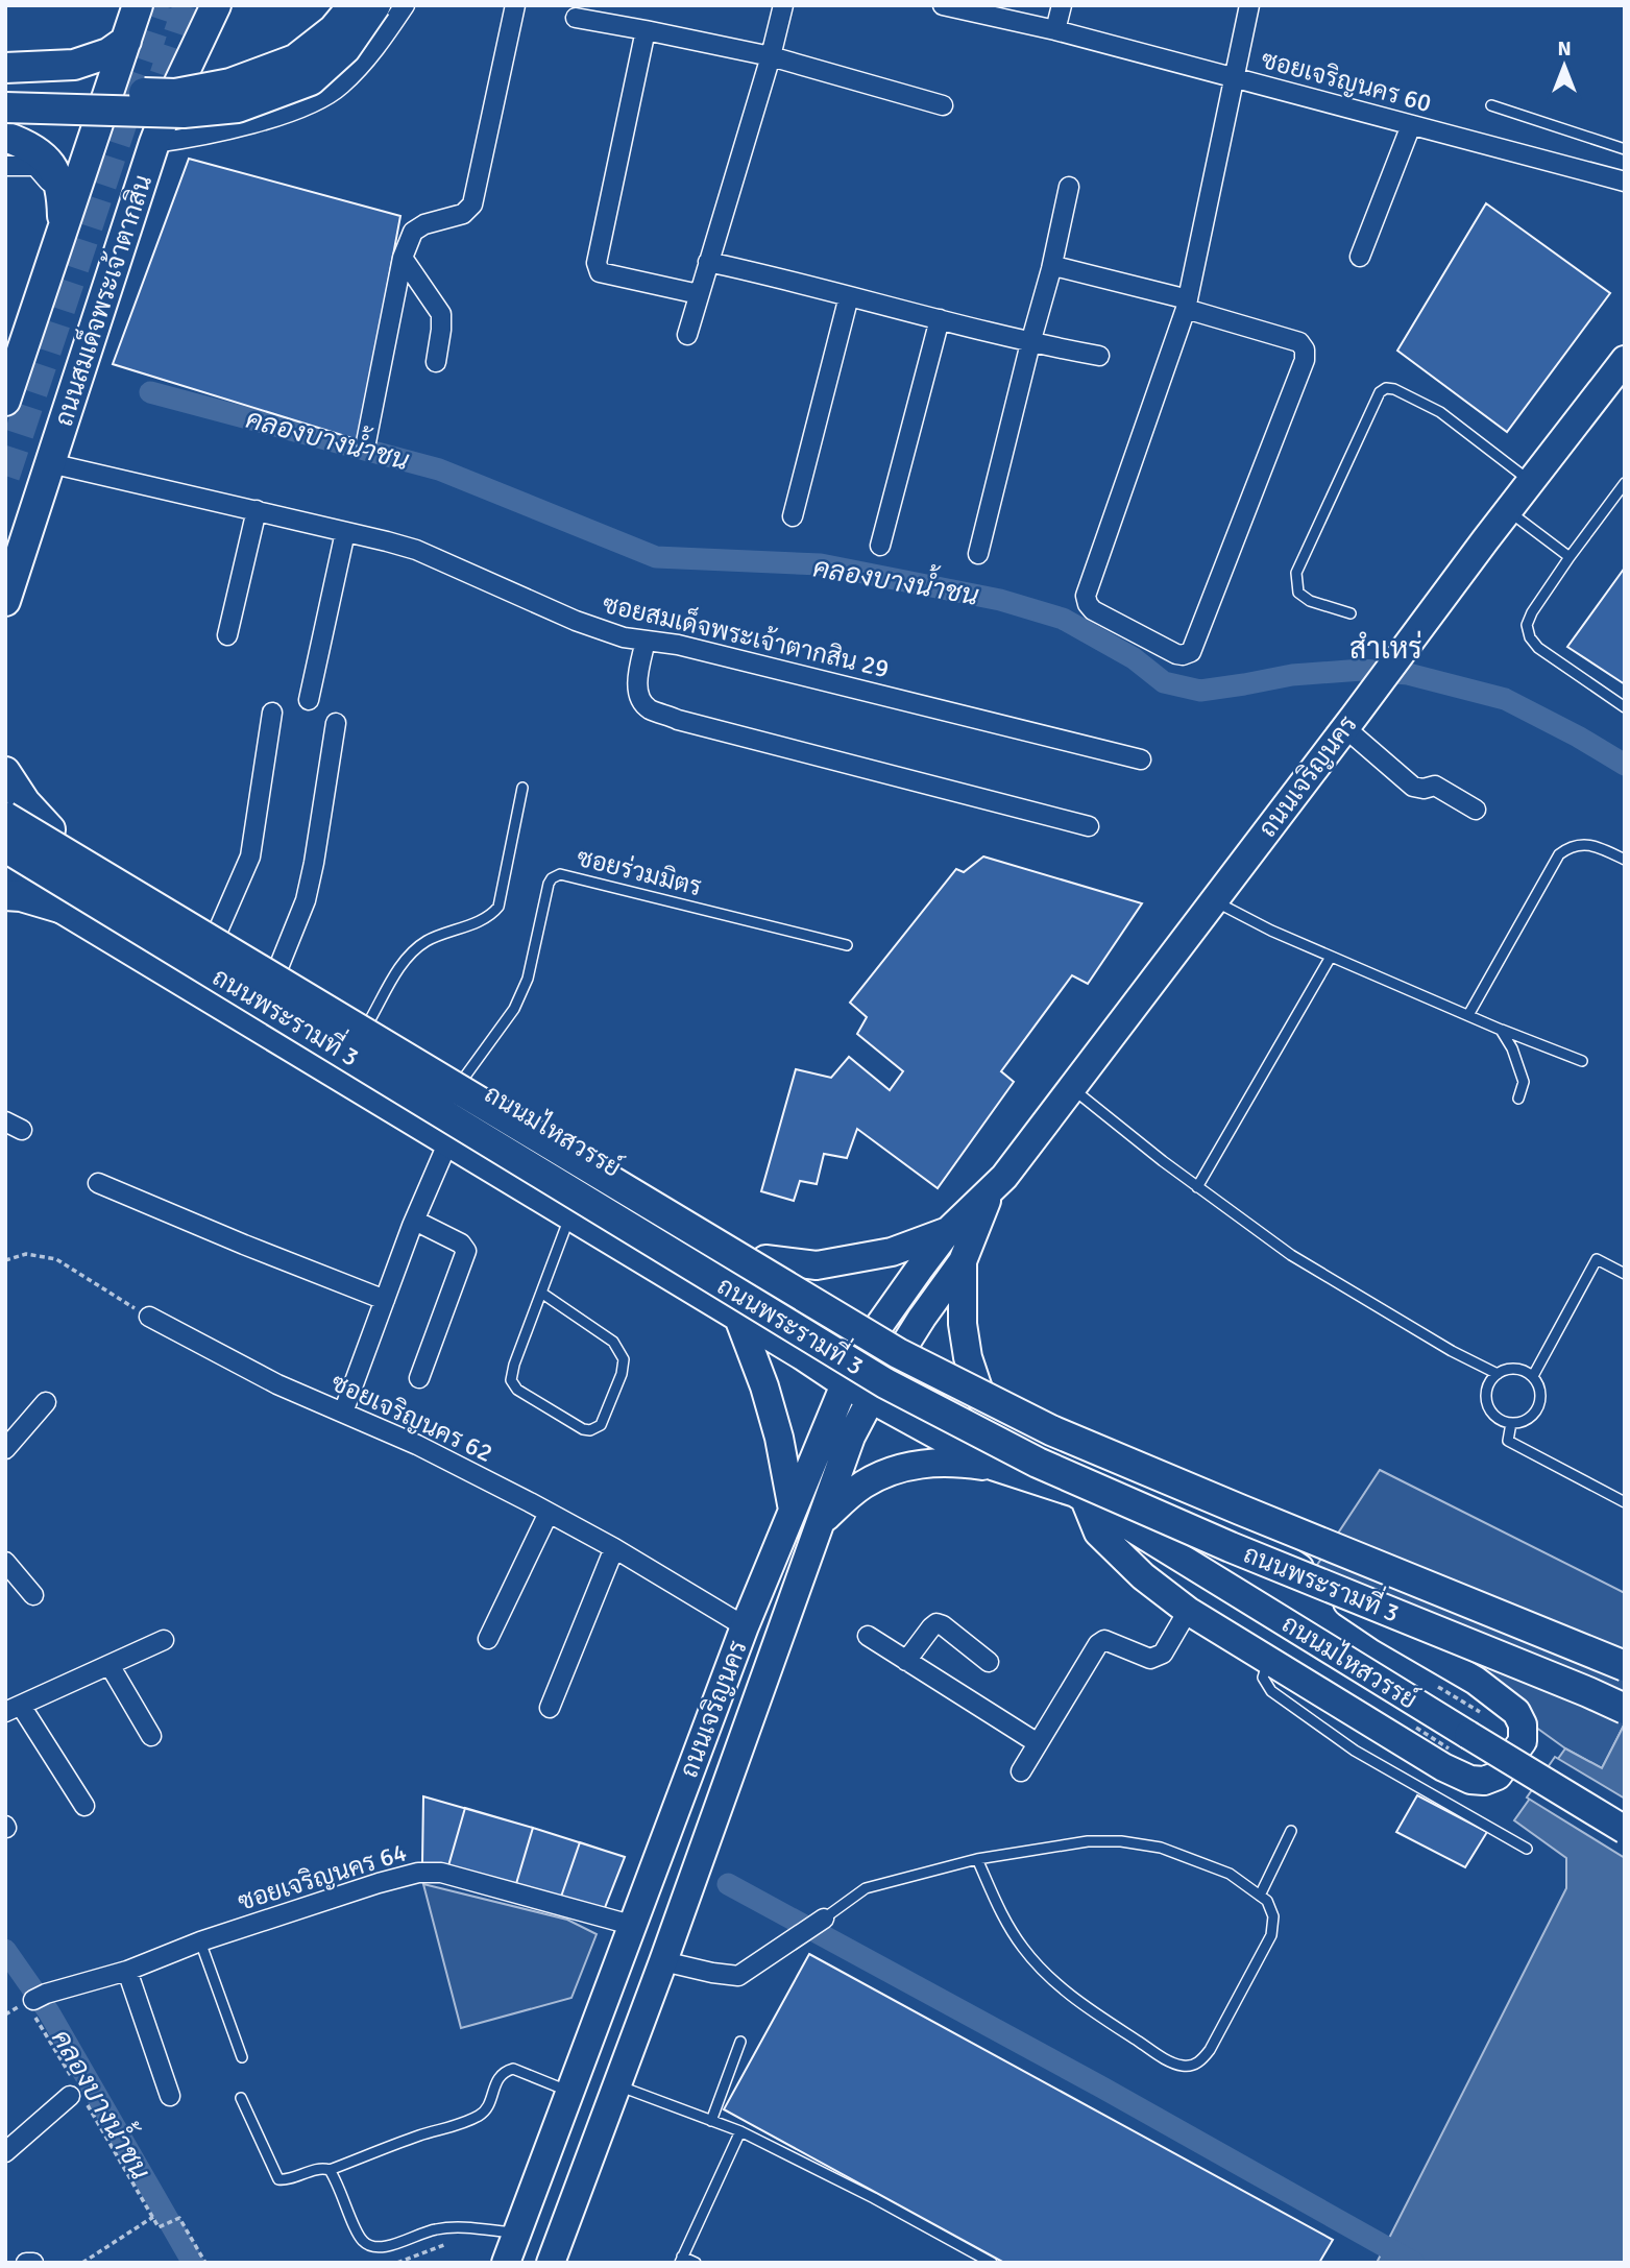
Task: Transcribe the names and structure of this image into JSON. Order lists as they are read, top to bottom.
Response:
{
  "streets": {
    "main road": [
      "ถนนสมเด็จพระเจ้าตากสิน",
      "ถนนเจริญนคร",
      "ถนนพระรามที่ 3",
      "ถนนมไหสวรรย์"
    ],
    "street": [
      "ซอยเจริญนคร 60",
      "ซอยสมเด็จพระเจ้าตากสิน 29",
      "ซอยเจริญนคร 62",
      "ซอยเจริญนคร 64"
    ],
    "lane": ["ซอยร่วมมิตร"]
  },
  "crossings": [
    ["ถนนสมเด็จพระเจ้าตากสิน", "ซอยสมเด็จพระเจ้าตากสิน 29"],
    ["ถนนเจริญนคร", "ถนนมไหสวรรย์"],
    ["ถนนเจริญนคร", "ซอยเจริญนคร 62"],
    ["ถนนเจริญนคร", "ซอยเจริญนคร 64"],
    ["ซอยร่วมมิตร", "ถนนมไหสวรรย์"]
  ],
  "districts": ["สำเหร่"],
  "water": ["คลองบางน้ำชน"],
  "north": "top"
}
